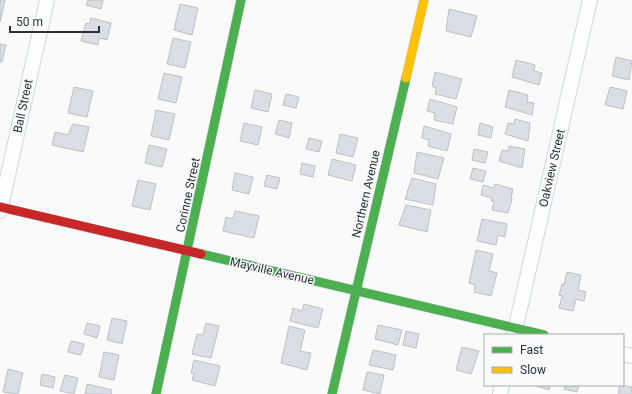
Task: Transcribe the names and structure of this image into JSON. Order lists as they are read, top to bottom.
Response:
{
  "streets": {
    "street": [
      "Ball Street",
      "Oakview Street",
      "Northern Avenue",
      "Corinne Street",
      "Mayville Avenue"
    ]
  },
  "crossings": [
    ["Ball Street", "Mayville Avenue"],
    ["Oakview Street", "Mayville Avenue"],
    ["Northern Avenue", "Mayville Avenue"],
    ["Corinne Street", "Mayville Avenue"]
  ],
  "legend": ["Fast", "Slow"],
  "scale_bar": "50 m"
}
